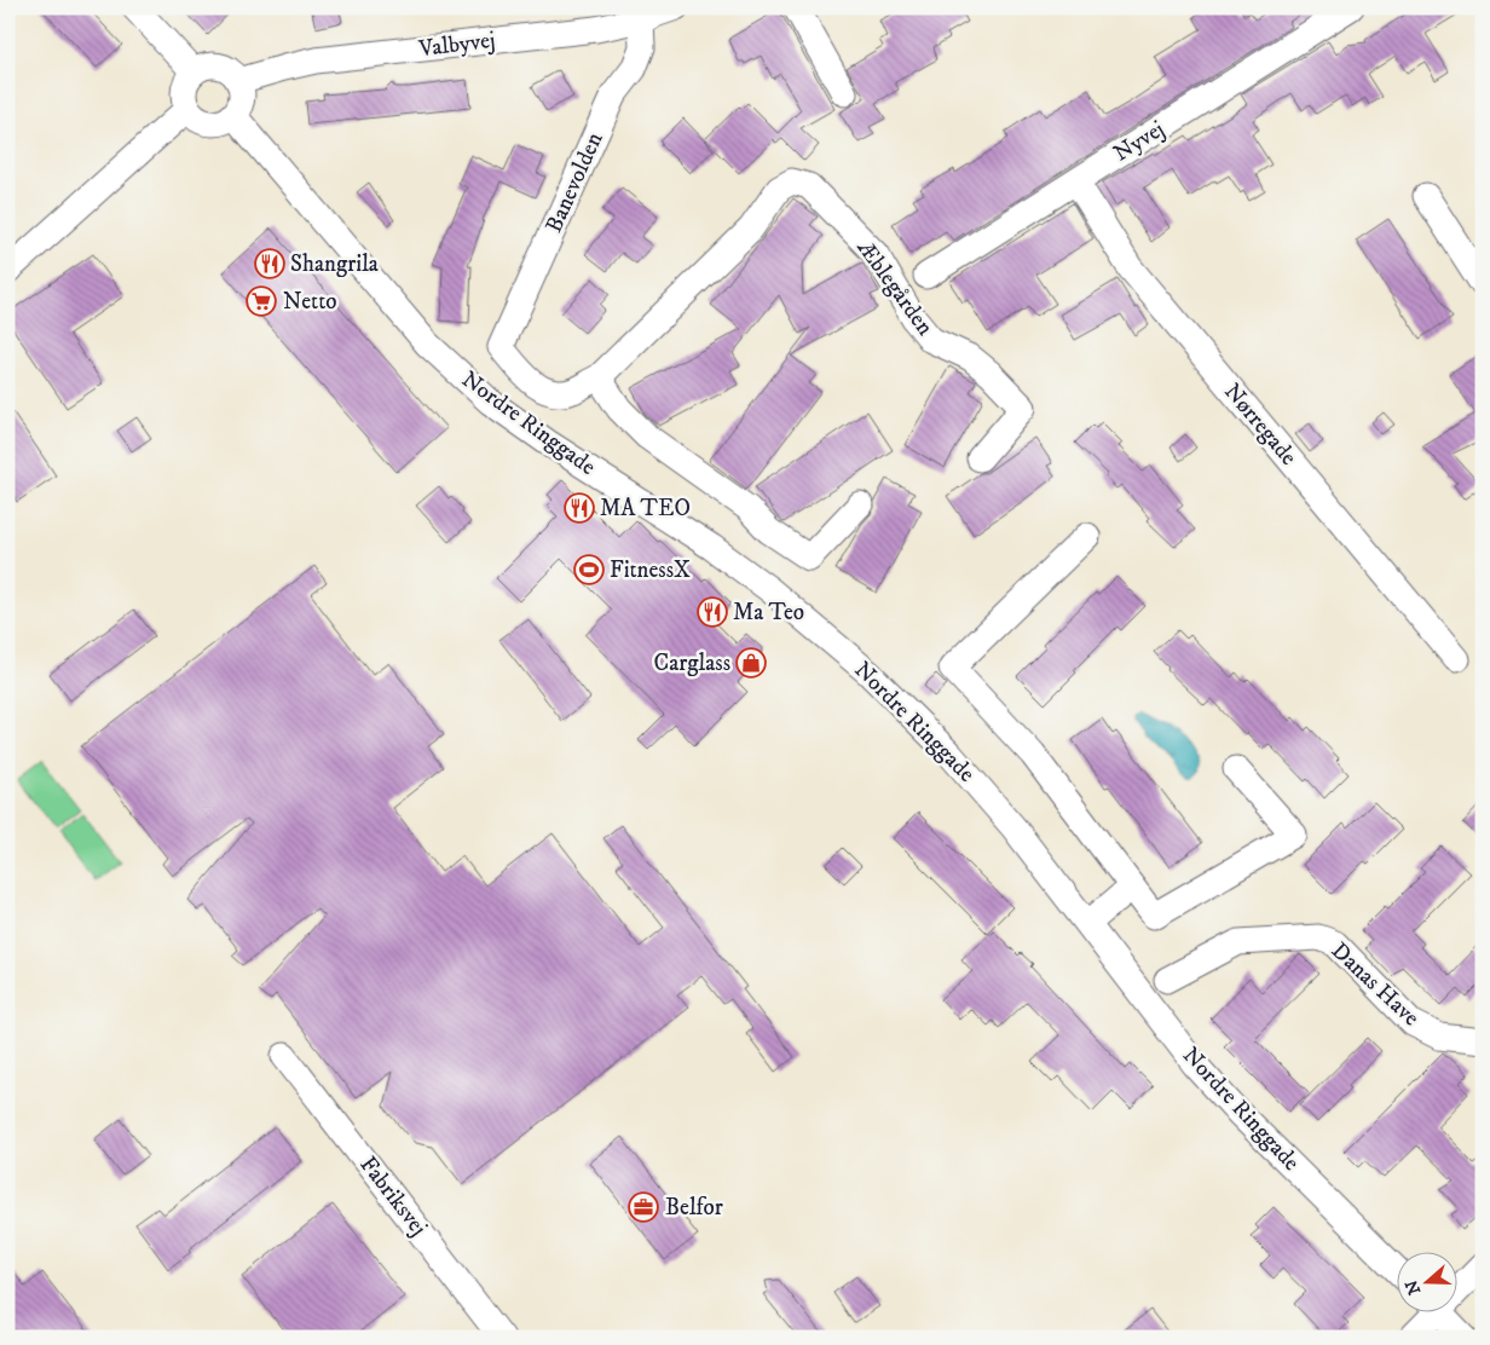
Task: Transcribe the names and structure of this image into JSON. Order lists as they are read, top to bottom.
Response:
{
  "streets": {
    "street": [
      "Valbyvej",
      "Nyvej",
      "Banevolden",
      "Æblegården",
      "Nordre Ringgade",
      "Nørregade",
      "Danas Have",
      "Fabriksvej"
    ]
  },
  "crossings": [
    ["Valbyvej", "Banevolden"],
    ["Valbyvej", "Nordre Ringgade"],
    ["Nyvej", "Nørregade"],
    ["Banevolden", "Æblegården"]
  ],
  "places": {
    "restaurant": ["Shangrila", "MA TEO", "Ma Teo"],
    "supermarket": ["Netto"],
    "sports": ["FitnessX"],
    "shop": ["Carglass"],
    "office": ["Belfor"]
  },
  "north": "left"
}
